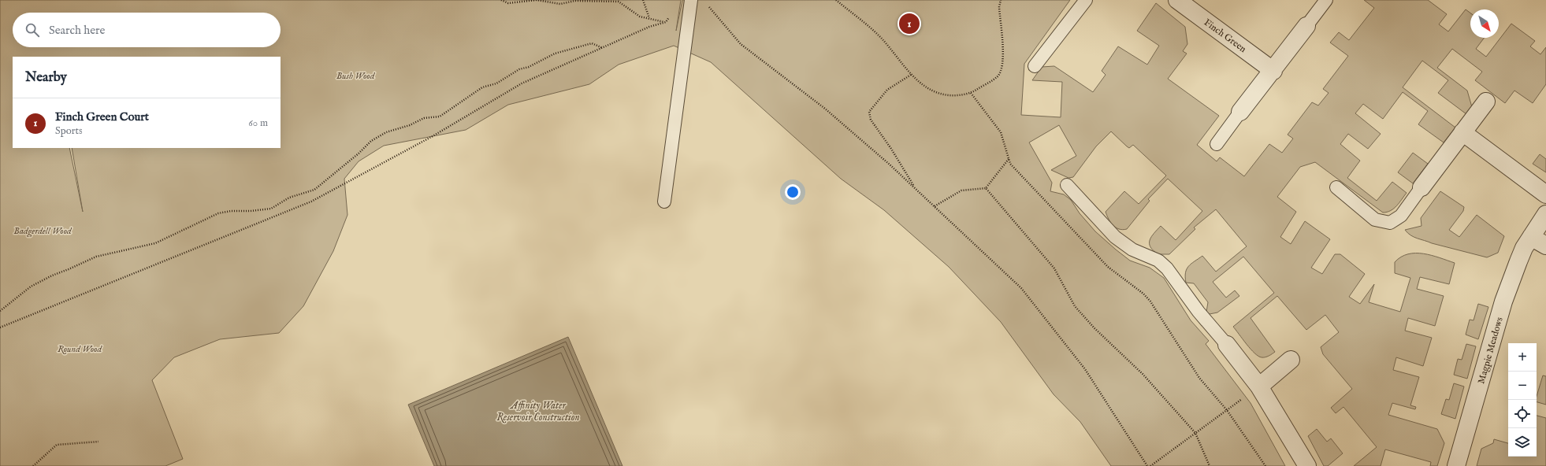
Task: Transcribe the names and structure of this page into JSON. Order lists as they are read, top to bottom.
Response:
{
  "streets": {
    "street": ["Finch Green", "Magpie Meadows"]
  },
  "water": ["Affinity Water Reservoir Construction"],
  "parks": ["Bush Wood", "Badgerdell Wood", "Round Wood"],
  "north": "bottom right",
  "page": {
    "pins": "1",
    "search": "Search here",
    "heading": "Nearby",
    "list": [
      {
        "mark": "1",
        "name": "Finch Green Court",
        "note": "Sports",
        "value": "60 m"
      }
    ],
    "map_buttons": ["+", "−"]
  }
}
